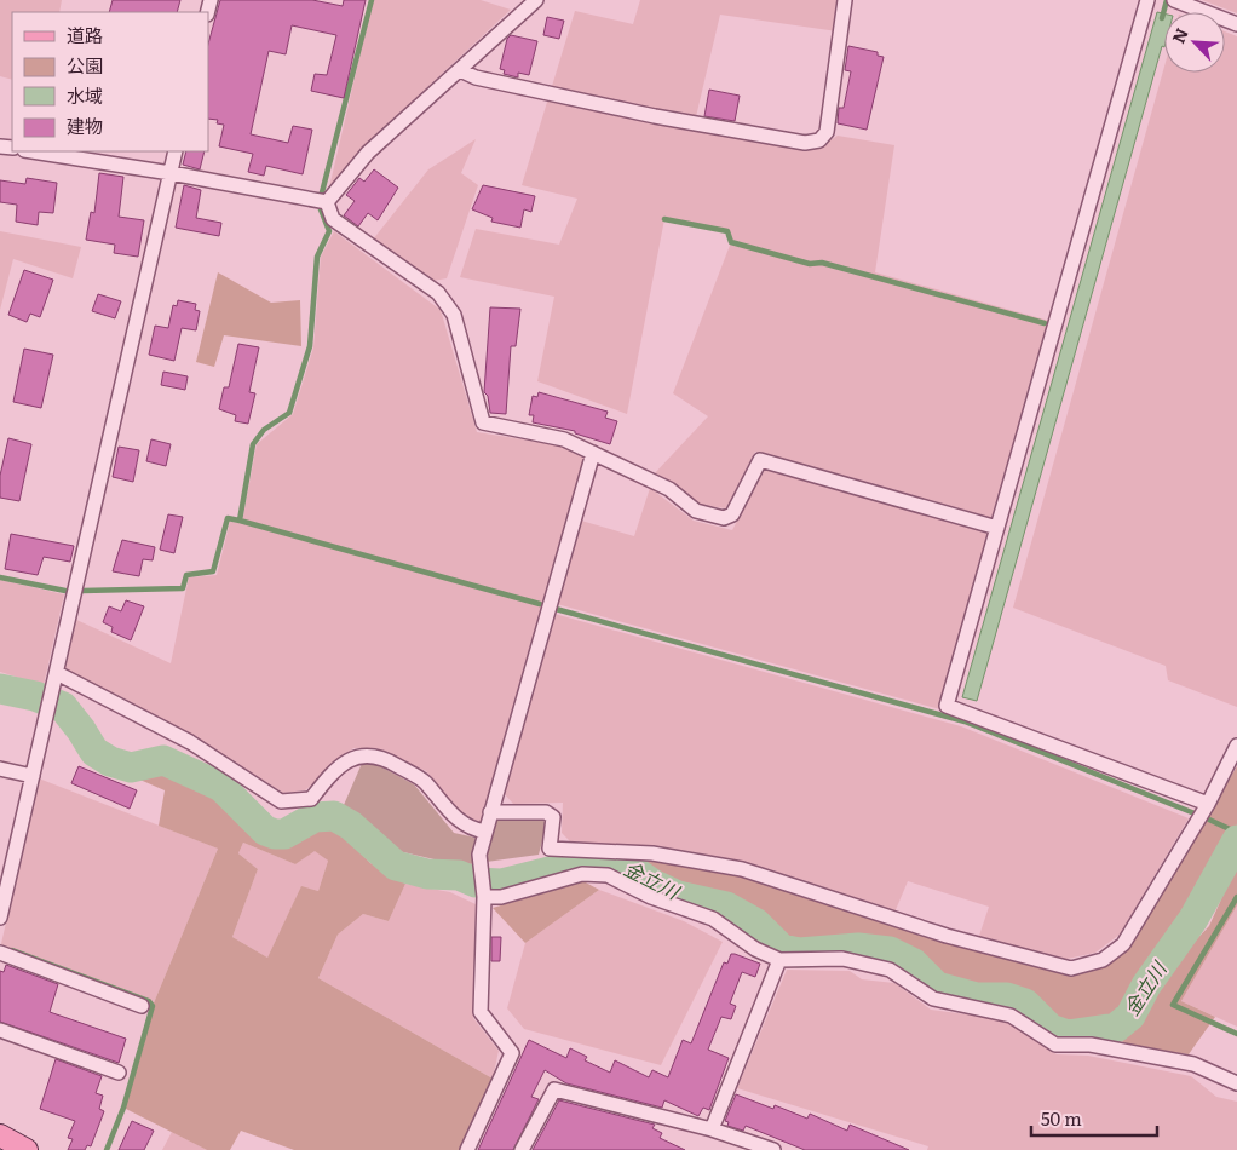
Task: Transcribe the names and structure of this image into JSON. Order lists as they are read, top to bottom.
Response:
{
  "water": ["金立川"],
  "legend": [
    "道路",
    "公園",
    "水域",
    "建物"
  ],
  "scale_bar": "50 m",
  "north": "top left"
}
